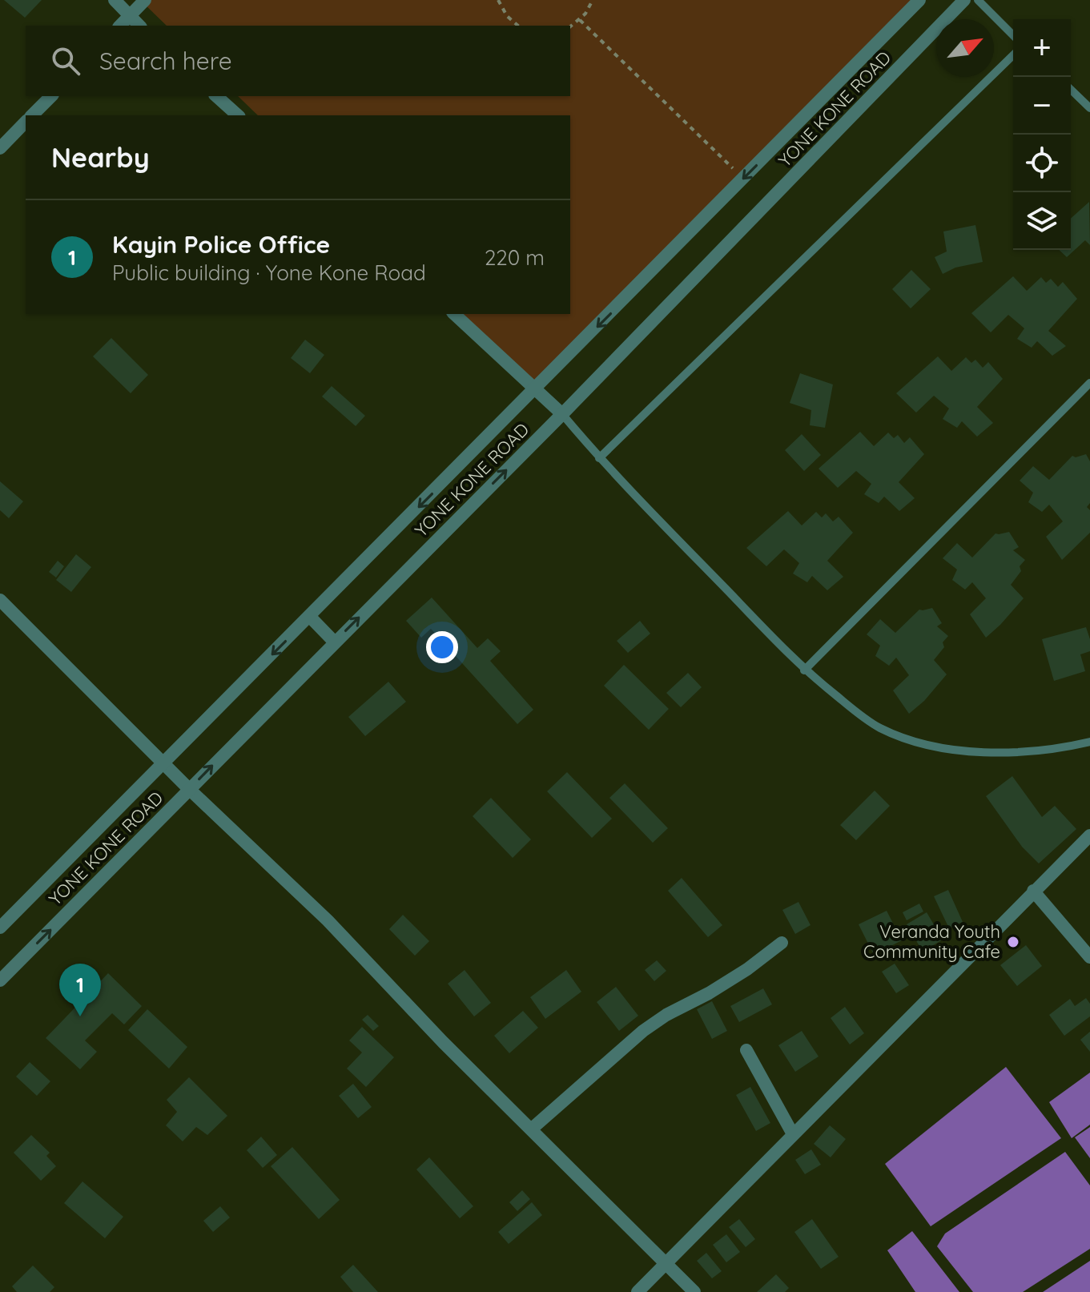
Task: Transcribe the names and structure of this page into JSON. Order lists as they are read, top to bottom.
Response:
{
  "streets": {
    "street": ["YONE KONE ROAD"]
  },
  "places": ["Veranda Youth Community Cafe"],
  "north": "top right",
  "page": {
    "map_buttons": ["+", "−"],
    "search": "Search here",
    "heading": "Nearby",
    "list": [
      {
        "mark": "1",
        "name": "Kayin Police Office",
        "note": "Public building · Yone Kone Road",
        "value": "220 m"
      }
    ],
    "pins": "1"
  }
}
